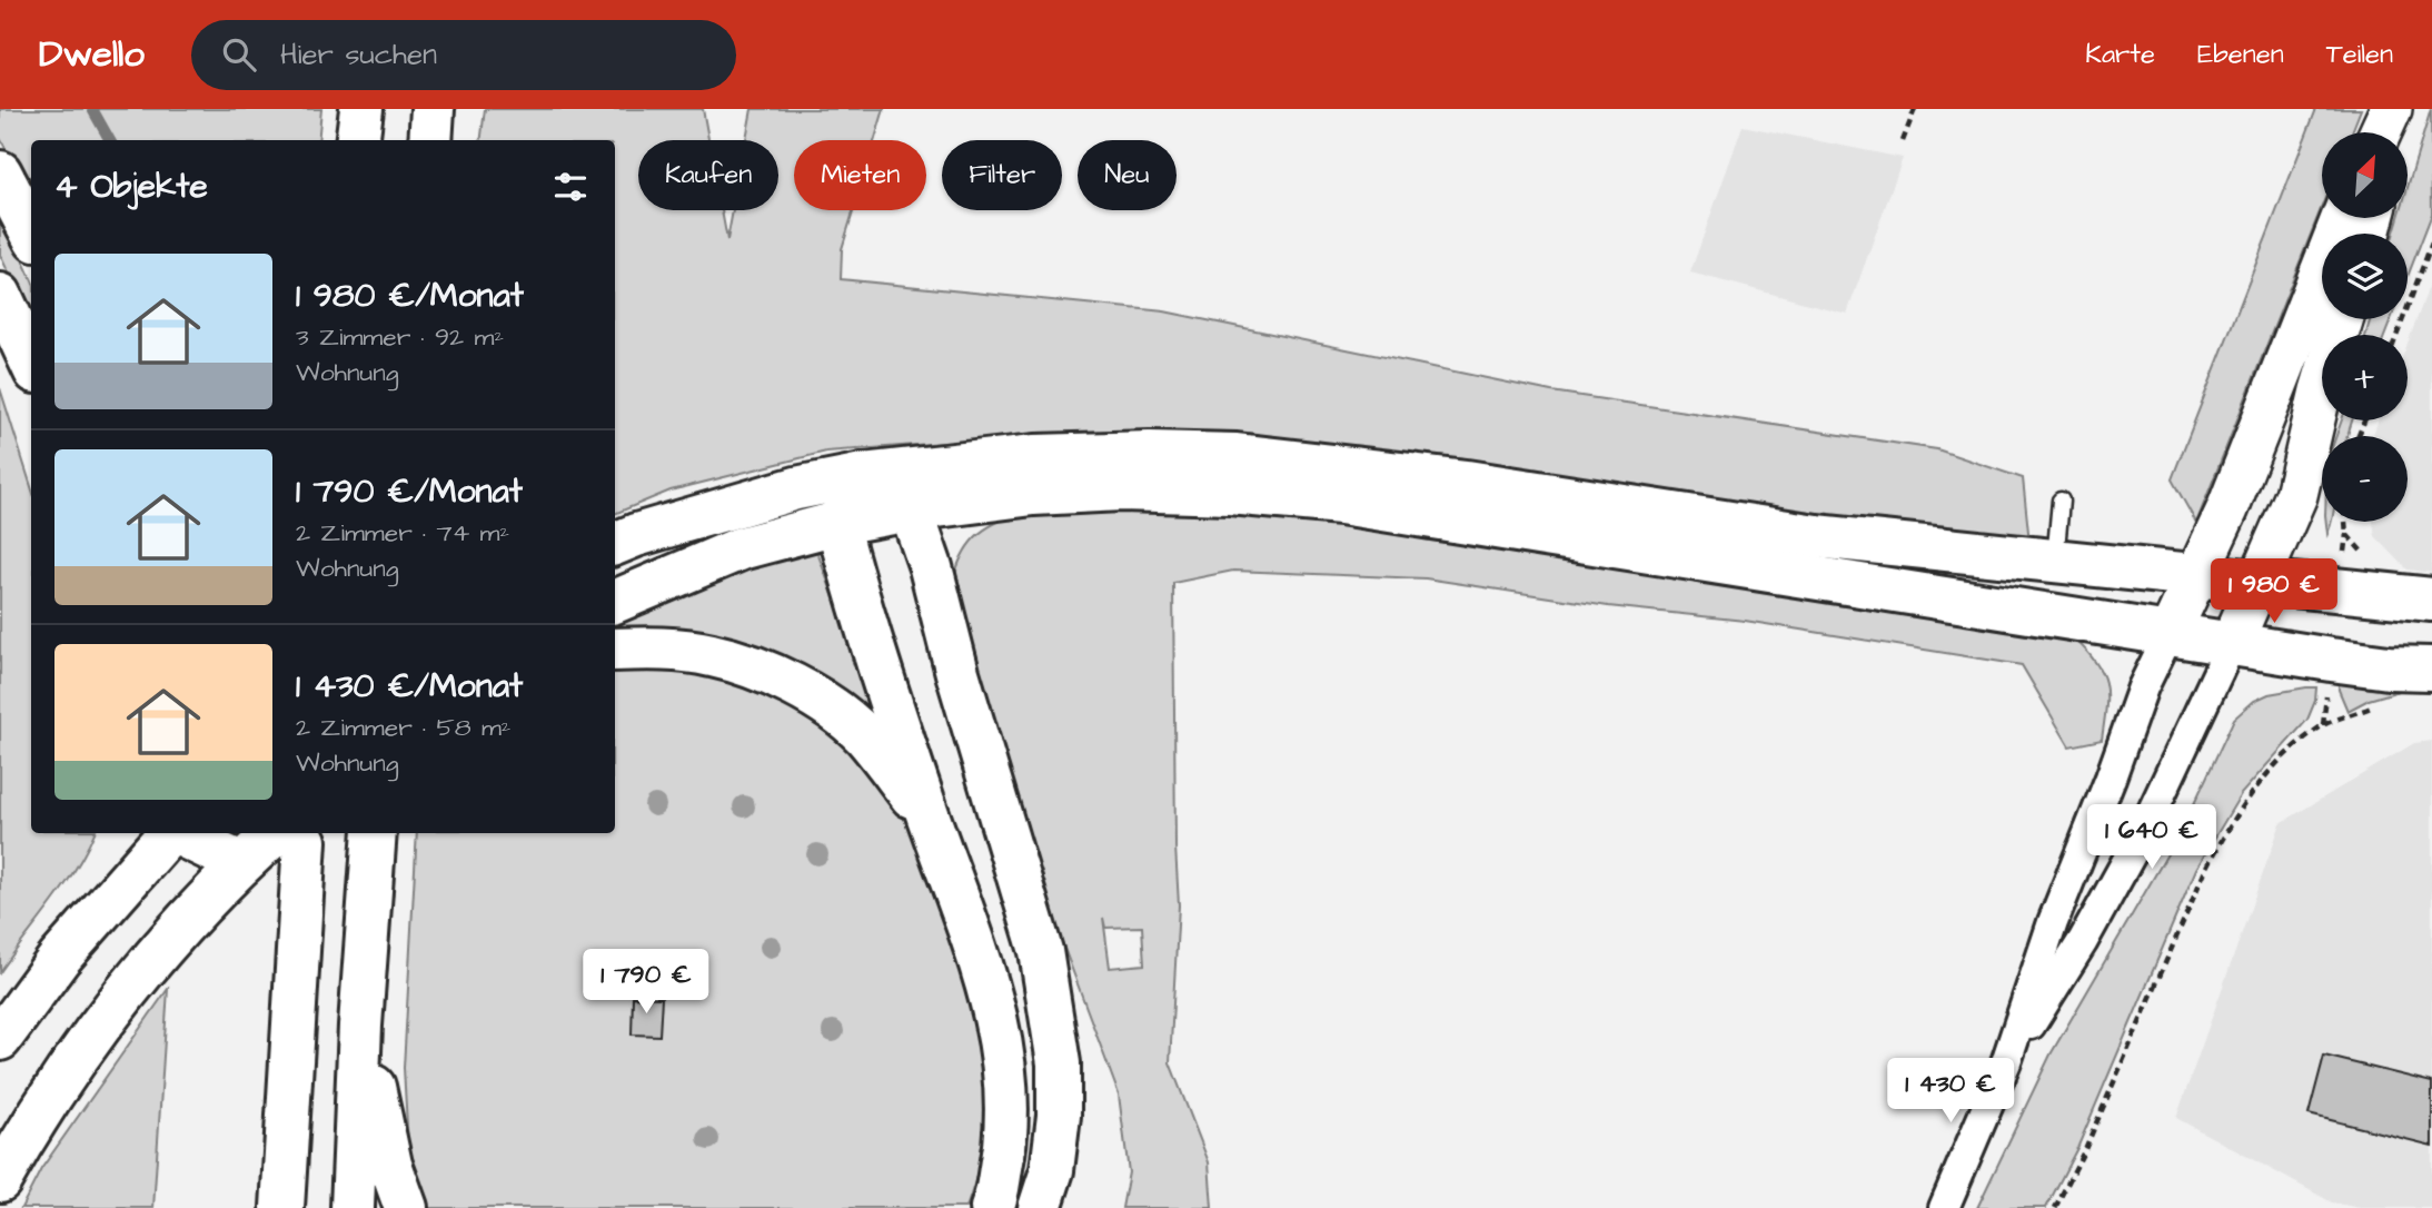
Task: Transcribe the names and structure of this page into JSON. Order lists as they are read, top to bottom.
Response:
{
  "north": "top right",
  "page": {
    "header": "Dwello",
    "search": "Hier suchen",
    "nav": ["Karte", "Ebenen", "Teilen"],
    "map_buttons": ["+", "−"],
    "chip": [
      "Kaufen",
      "Mieten",
      "Filter",
      "Neu"
    ],
    "heading": "4 Objekte",
    "list": [
      {
        "name": "1 980 €/Monat",
        "note": "3 Zimmer · 92 m² · Wohnung"
      },
      {
        "name": "1 790 €/Monat",
        "note": "2 Zimmer · 74 m² · Wohnung"
      },
      {
        "name": "1 430 €/Monat",
        "note": "2 Zimmer · 58 m² · Wohnung"
      }
    ],
    "price": [
      "1 980 €",
      "1 640 €",
      "1 790 €",
      "1 430 €"
    ]
  }
}
